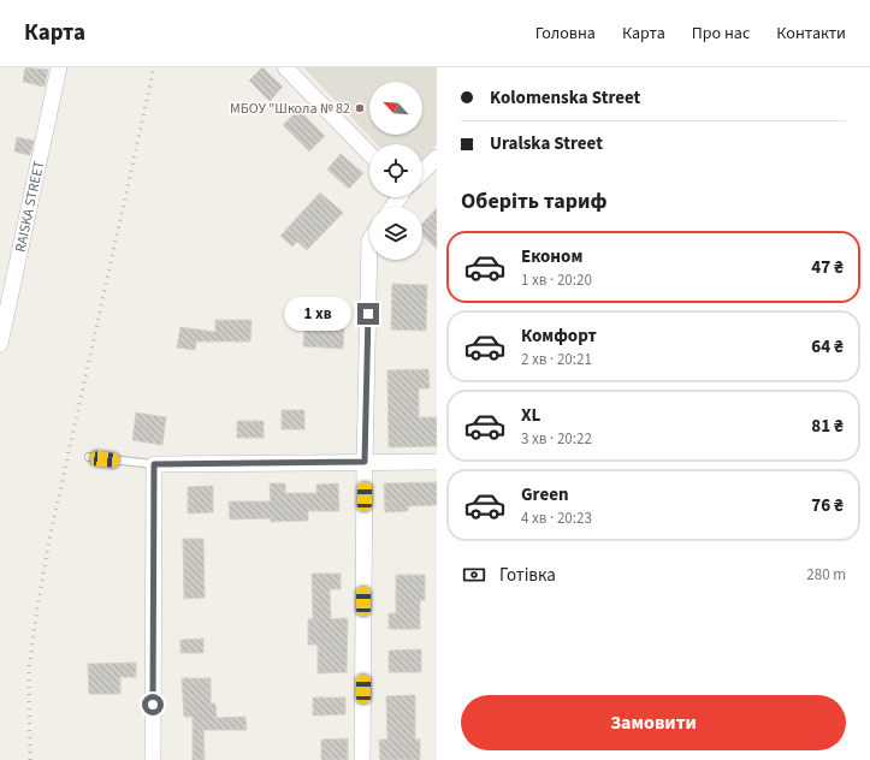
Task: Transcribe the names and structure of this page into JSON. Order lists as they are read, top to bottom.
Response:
{
  "streets": {
    "street": ["RAISKA STREET"]
  },
  "places": ["МБОУ \"Школа № 82"],
  "north": "top left",
  "page": {
    "header": "Карта",
    "nav": [
      "Головна",
      "Карта",
      "Про нас",
      "Контакти"
    ],
    "banner": ["Kolomenska Street", "Uralska Street"],
    "heading": "Оберіть тариф",
    "list": [
      {
        "name": "Економ",
        "note": "1 хв · 20:20",
        "value": "47 ₴"
      },
      {
        "name": "Комфорт",
        "note": "2 хв · 20:21",
        "value": "64 ₴"
      },
      {
        "name": "XL",
        "note": "3 хв · 20:22",
        "value": "81 ₴"
      },
      {
        "name": "Green",
        "note": "4 хв · 20:23",
        "value": "76 ₴"
      }
    ],
    "bubble": "1 хв",
    "pay": ["Готівка", "280 m"],
    "buttons": "Замовити"
  }
}
